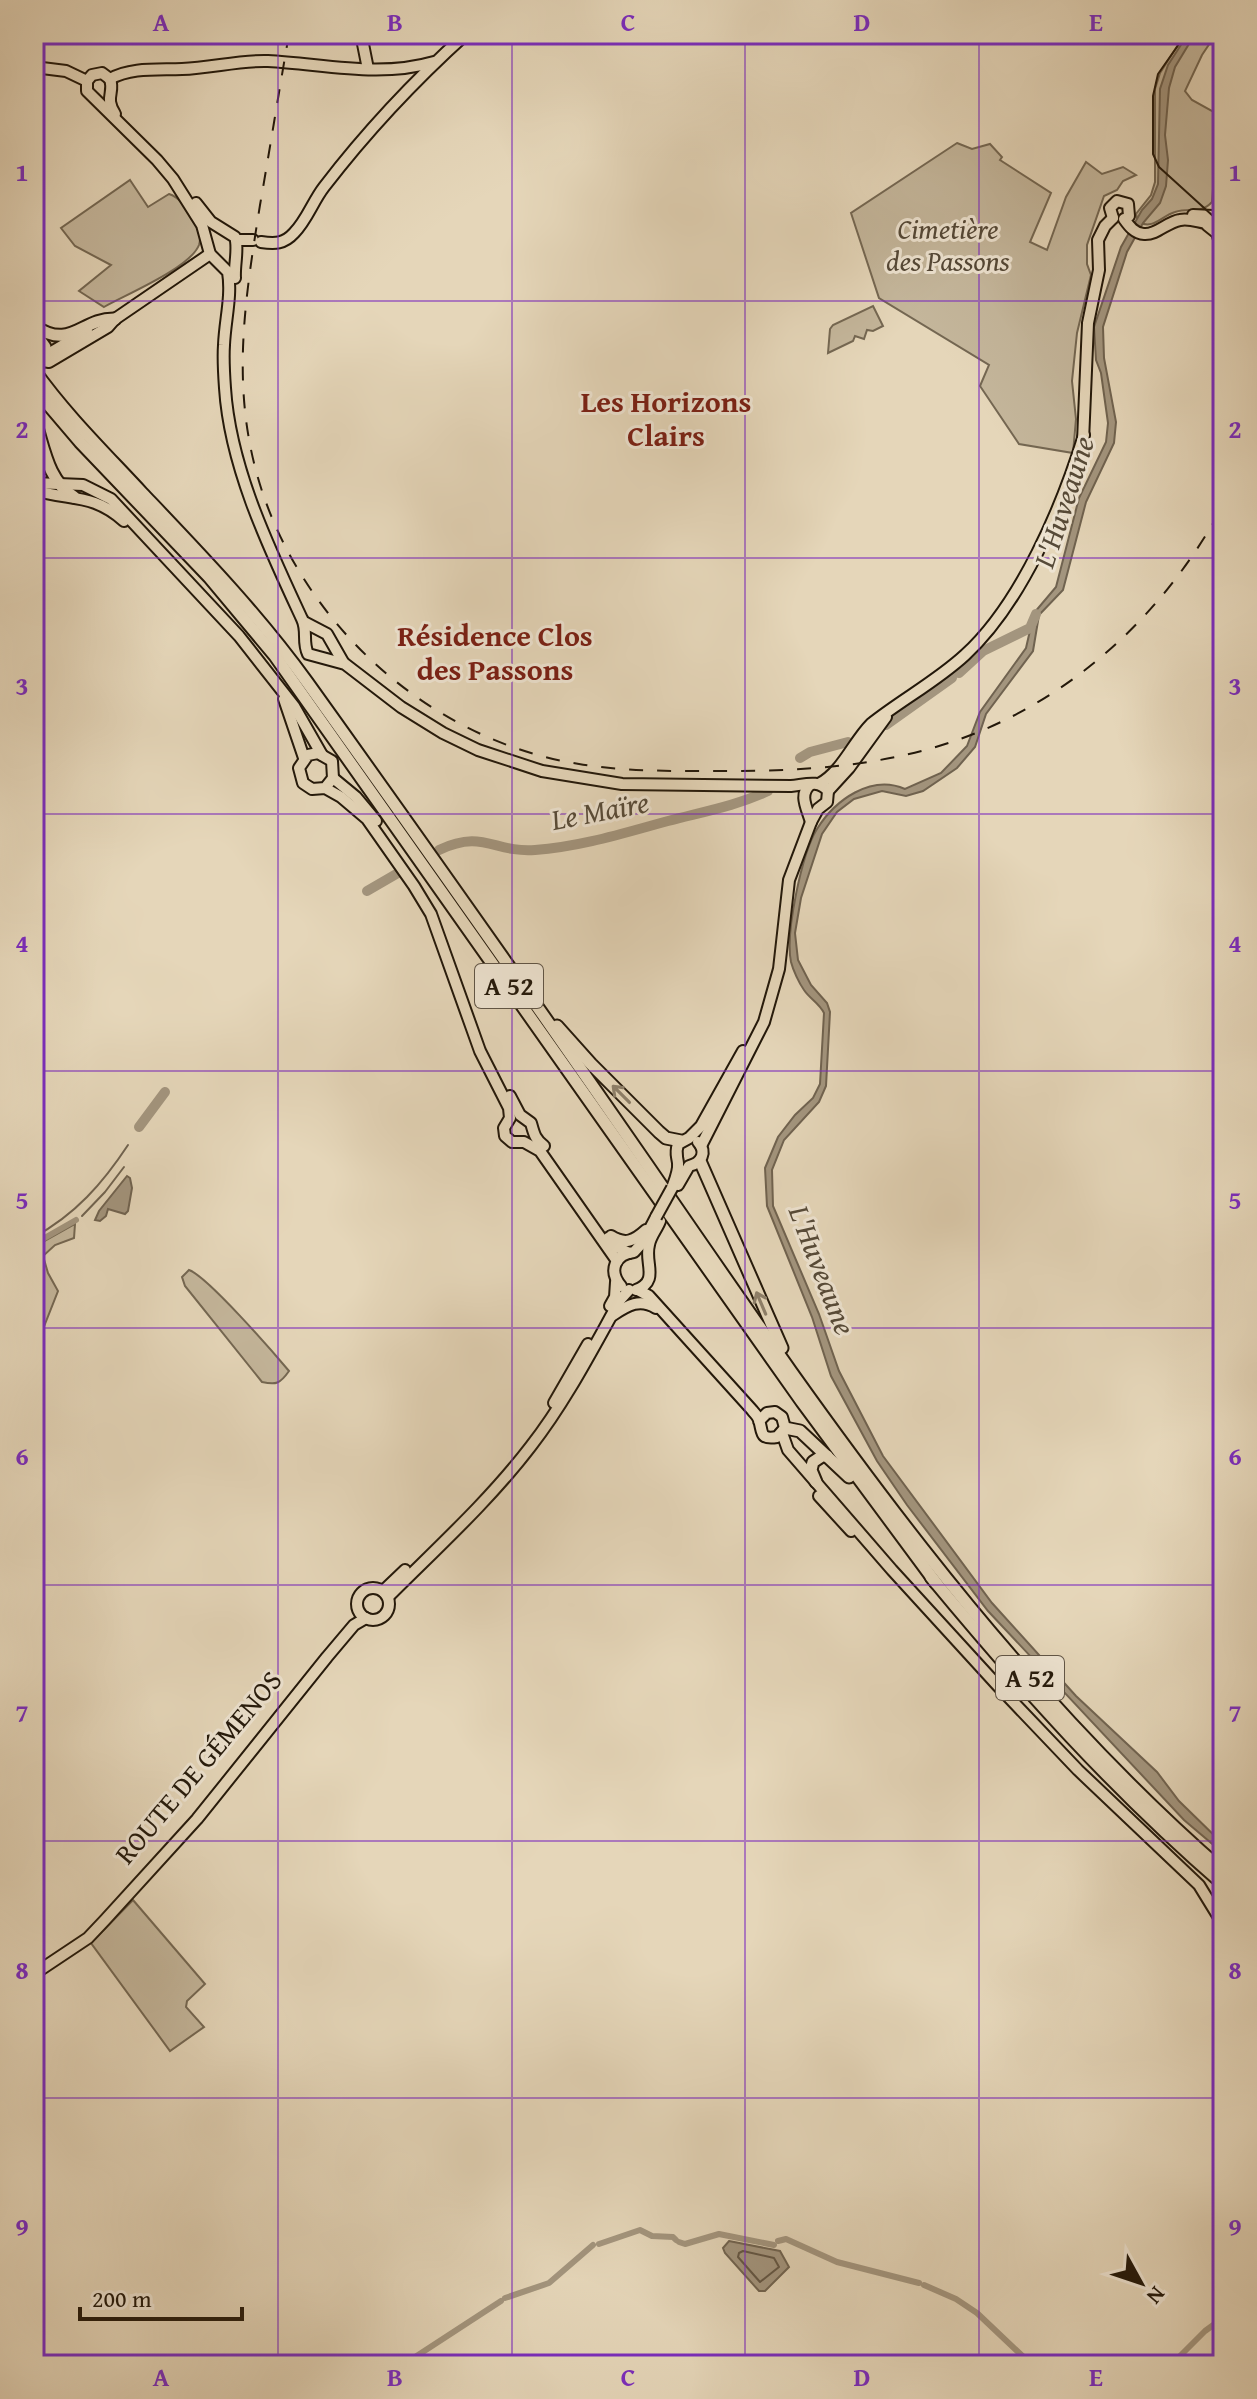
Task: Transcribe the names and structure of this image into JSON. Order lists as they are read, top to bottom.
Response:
{
  "streets": {
    "highway": ["A 52"],
    "main road": ["ROUTE DE GÉMENOS"]
  },
  "districts": ["Les Horizons Clairs", "Résidence Clos des Passons"],
  "water": ["L'Huveaune", "Le Maïre"],
  "parks": ["Cimetière des Passons"],
  "scale_bar": "200 m",
  "north": "bottom right",
  "grid": {
    "columns": [
      "A",
      "B",
      "C",
      "D",
      "E"
    ],
    "rows": [
      "1",
      "2",
      "3",
      "4",
      "5",
      "6",
      "7",
      "8",
      "9"
    ]
  }
}
